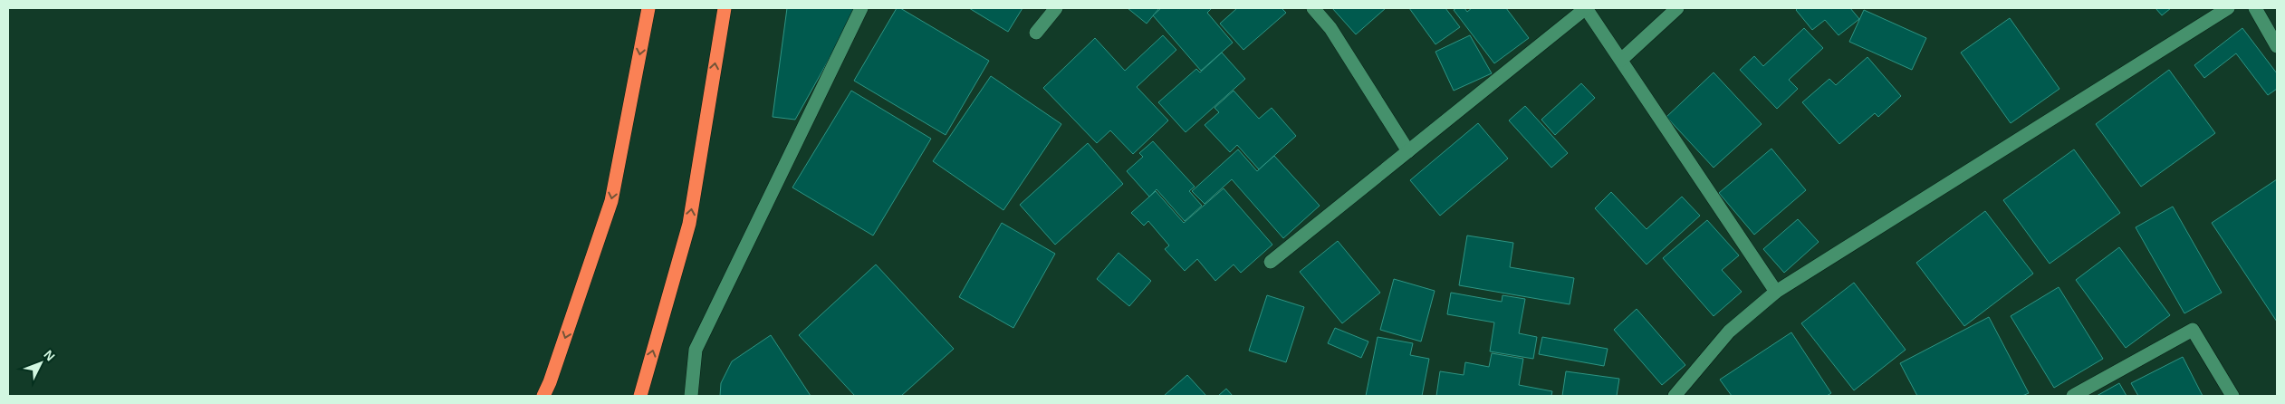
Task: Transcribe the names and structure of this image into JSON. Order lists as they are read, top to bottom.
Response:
{
  "north": "top right"
}
